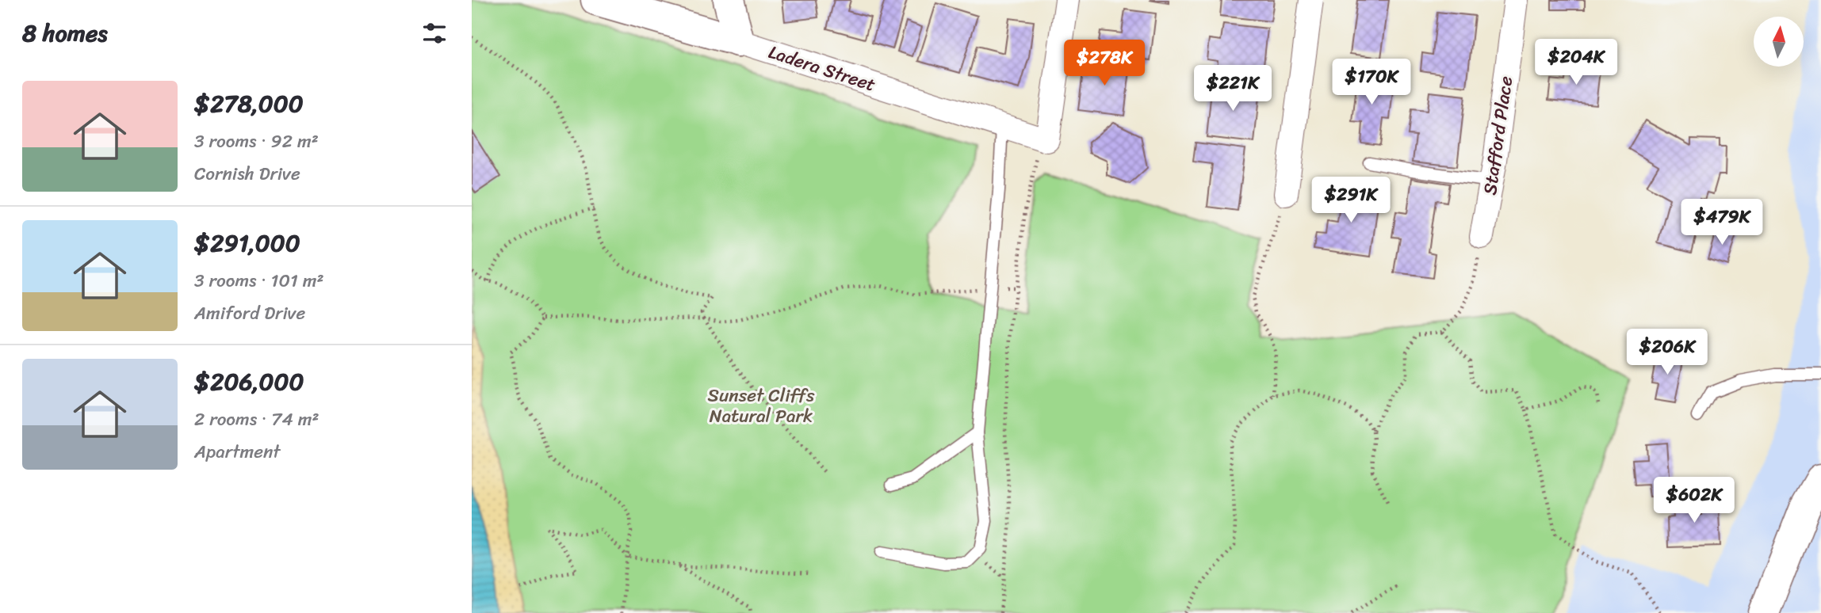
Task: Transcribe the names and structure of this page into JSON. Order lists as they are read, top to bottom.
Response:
{
  "streets": {
    "street": ["Ladera Street", "Stafford Place"]
  },
  "parks": ["Sunset Cliffs Natural Park"],
  "north": "top",
  "page": {
    "heading": "8 homes",
    "price": [
      "$204K",
      "$278K",
      "$170K",
      "$221K",
      "$291K",
      "$479K",
      "$206K",
      "$602K"
    ],
    "list": [
      {
        "name": "$278,000",
        "note": "3 rooms · 92 m² · Cornish Drive"
      },
      {
        "name": "$291,000",
        "note": "3 rooms · 101 m² · Amiford Drive"
      },
      {
        "name": "$206,000",
        "note": "2 rooms · 74 m² · Apartment"
      }
    ]
  }
}
